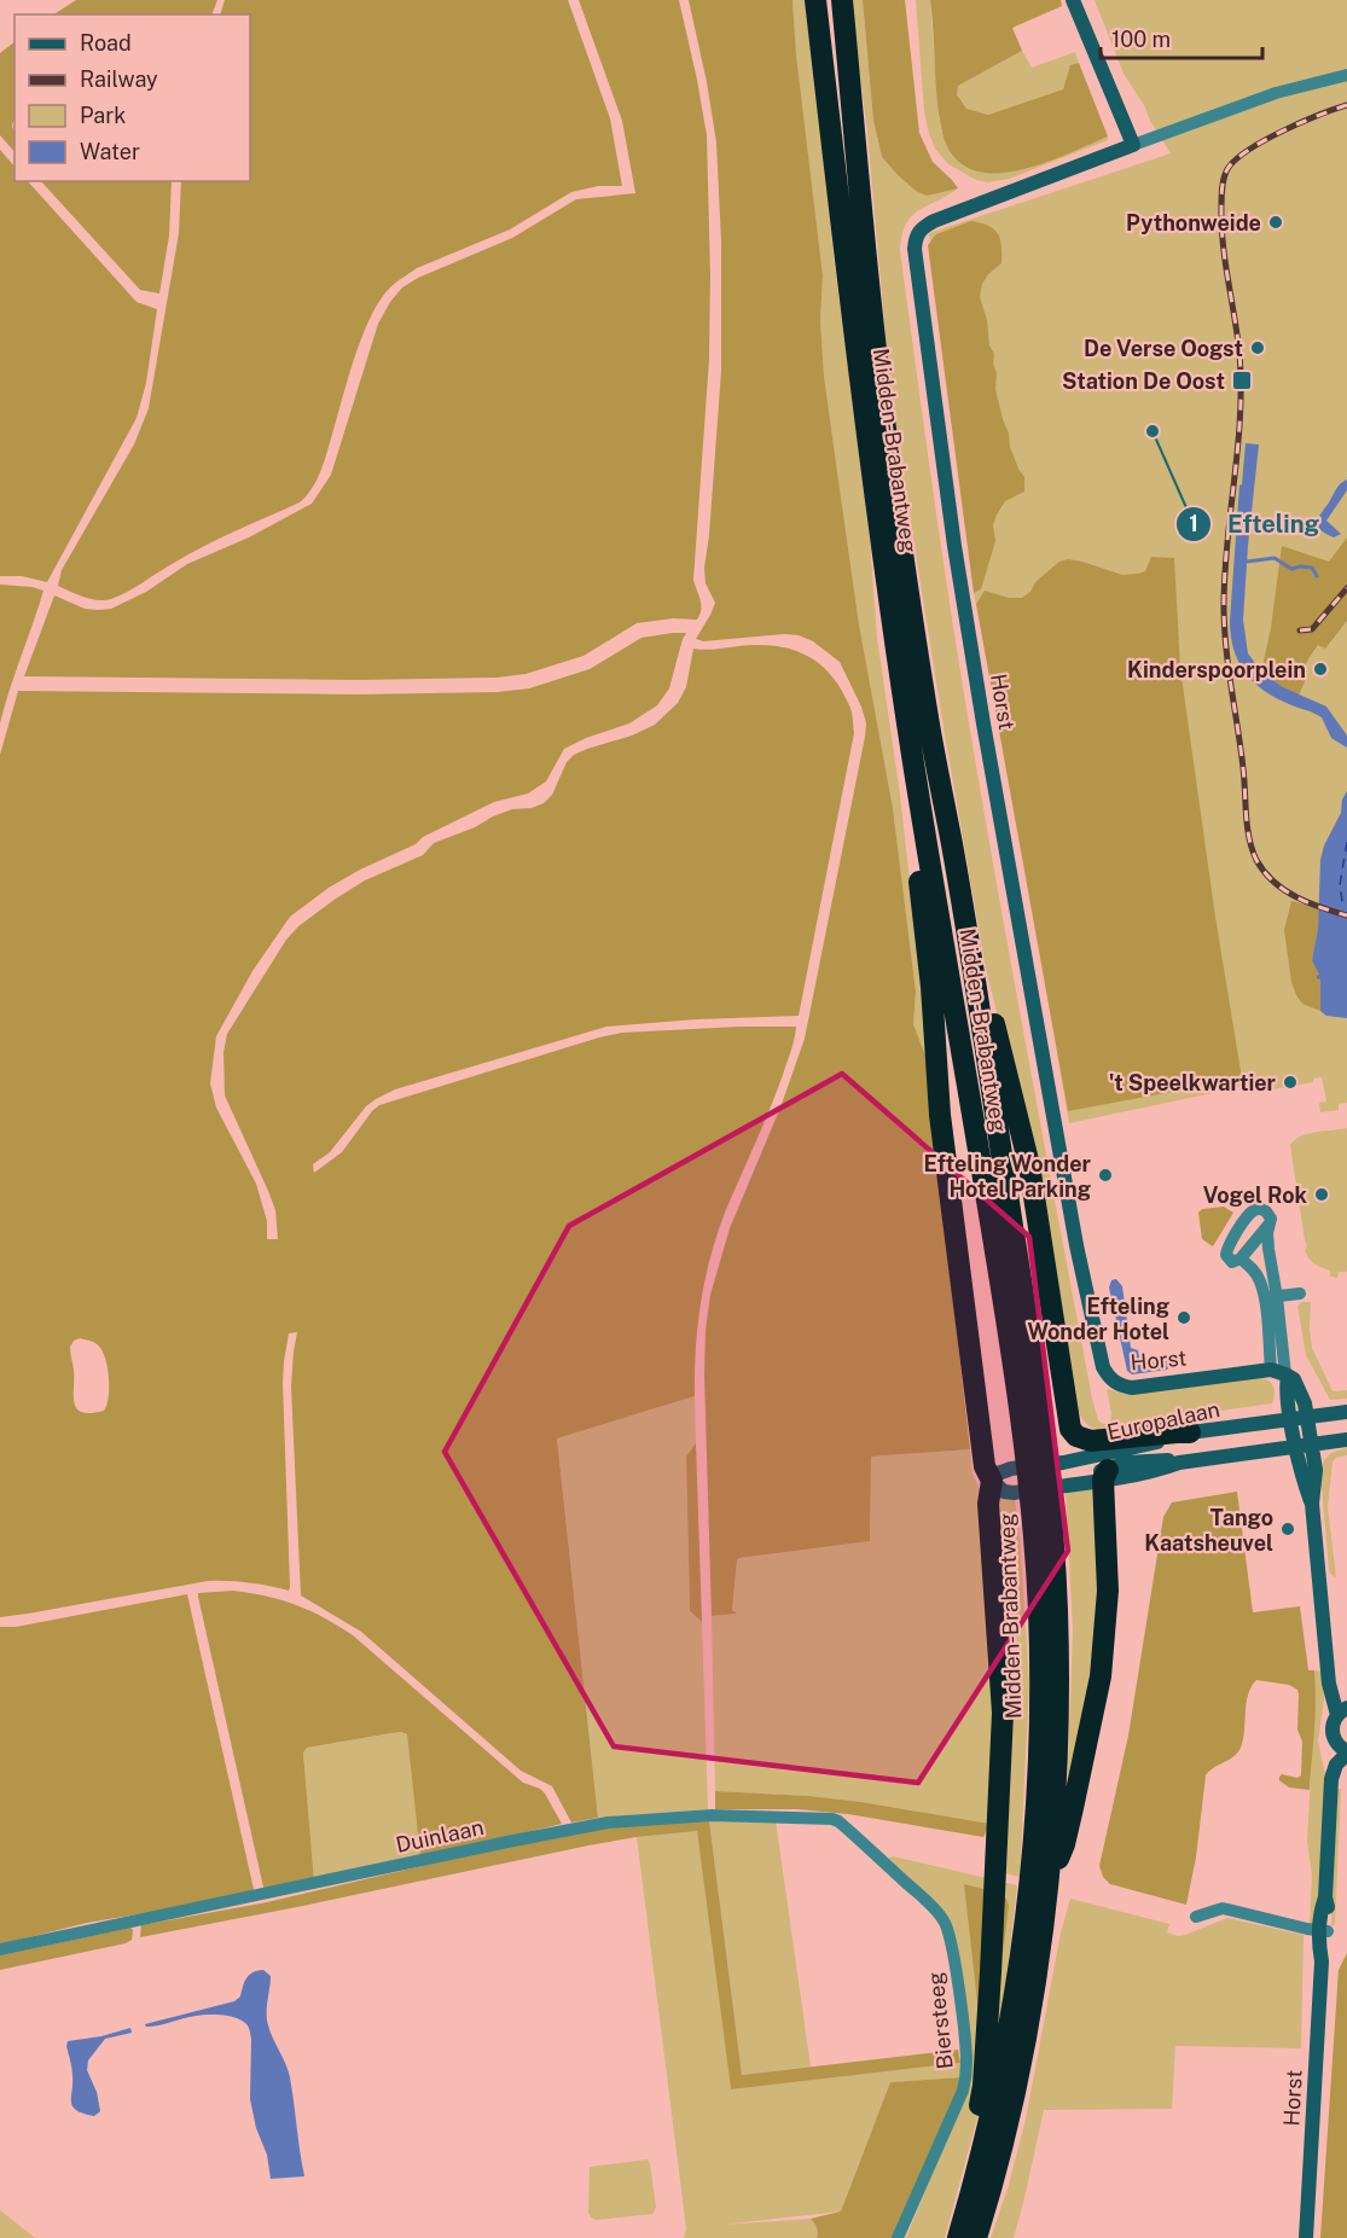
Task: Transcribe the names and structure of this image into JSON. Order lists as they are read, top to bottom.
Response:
{
  "streets": {
    "highway": ["Midden-Brabantweg"],
    "street": [
      "Horst",
      "Europalaan",
      "Duinlaan",
      "Biersteeg"
    ]
  },
  "crossings": [
    ["Duinlaan", "Biersteeg"]
  ],
  "places": {
    "other": [
      "Pythonweide",
      "De Verse Oogst",
      "Efteling",
      "Kinderspoorplein",
      "'t Speelkwartier",
      "Efteling Wonder Hotel Parking",
      "Vogel Rok",
      "Efteling Wonder Hotel",
      "Tango Kaatsheuvel"
    ],
    "transit": ["Station De Oost"]
  },
  "legend": [
    "Road",
    "Railway",
    "Park",
    "Water"
  ],
  "scale_bar": "100 m"
}
